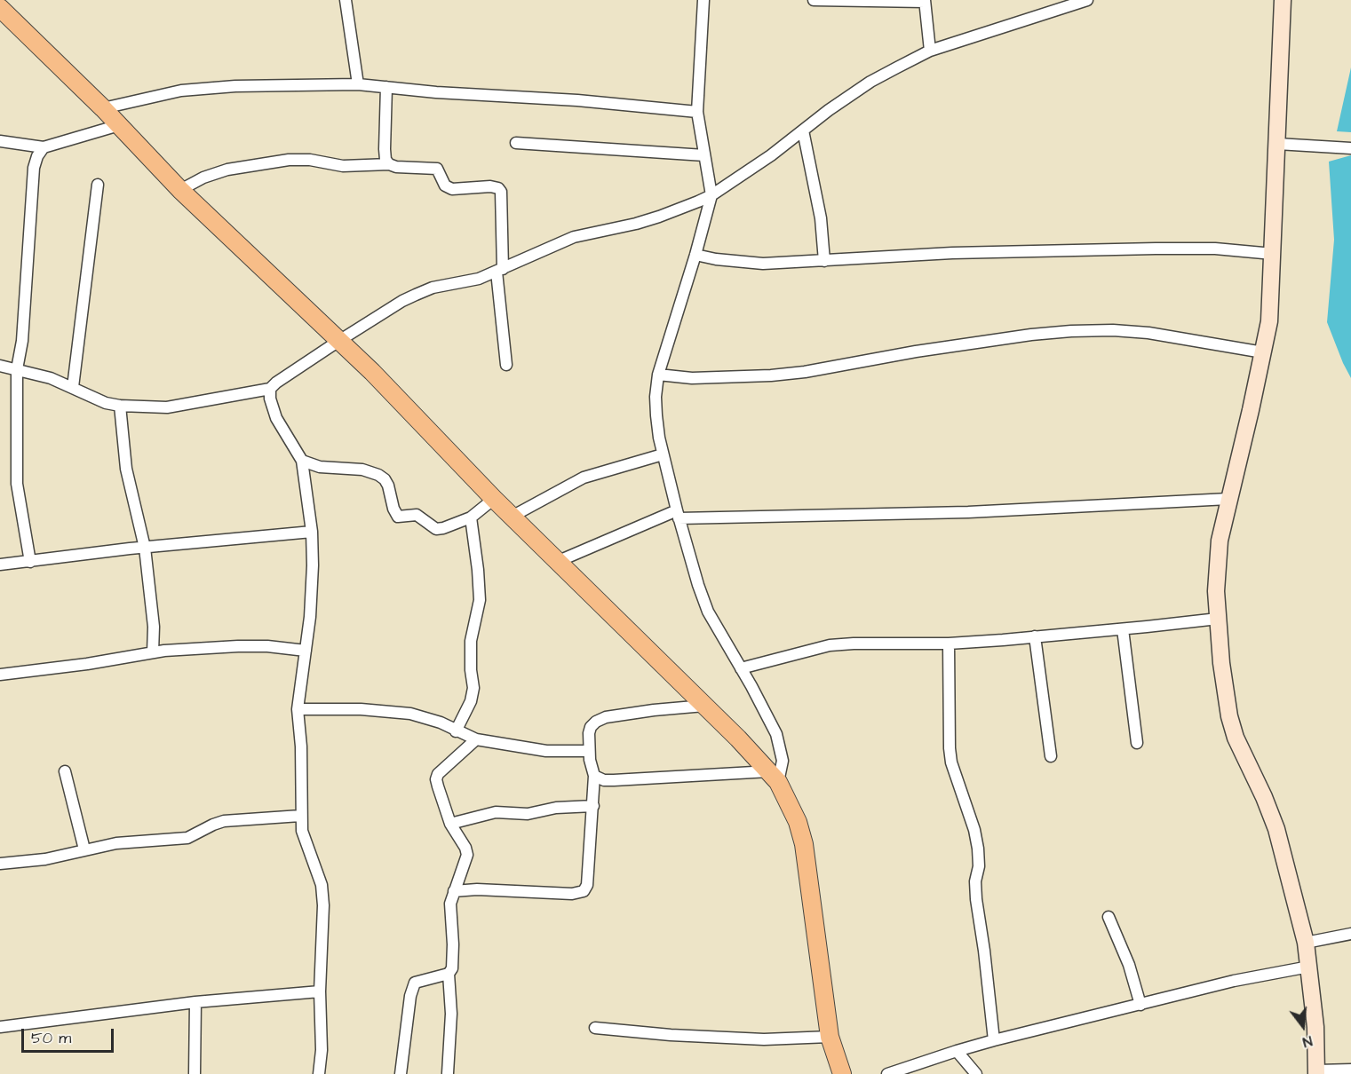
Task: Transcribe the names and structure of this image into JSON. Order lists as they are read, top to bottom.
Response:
{
  "scale_bar": "50 m",
  "north": "bottom"
}
